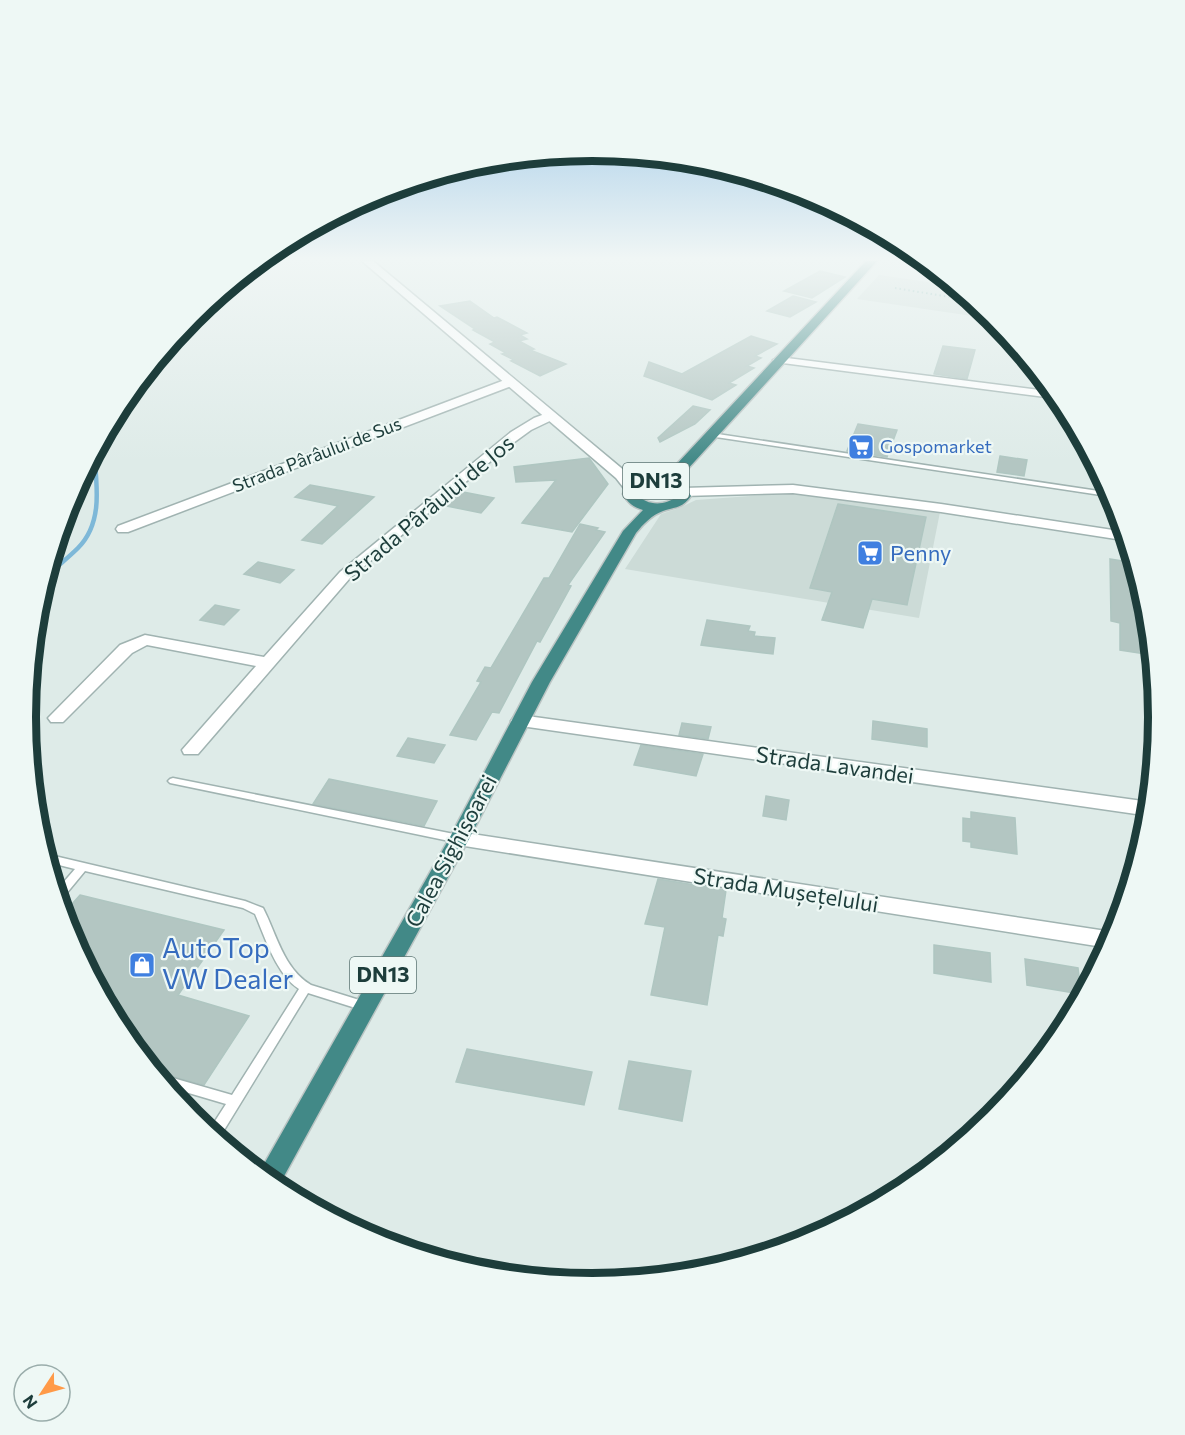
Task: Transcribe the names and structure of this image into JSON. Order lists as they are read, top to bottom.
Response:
{
  "streets": {
    "highway": ["DN13", "Calea Sighișoarei"],
    "street": [
      "Strada Pârâului de Sus",
      "Strada Pârâului de Jos",
      "Strada Lavandei",
      "Strada Mușețelului"
    ]
  },
  "crossings": [
    ["DN13", "Calea Sighișoarei"],
    ["Strada Lavandei", "Calea Sighișoarei"],
    ["Calea Sighișoarei", "Strada Mușețelului"]
  ],
  "places": {
    "supermarket": ["Gospomarket", "Penny"],
    "shop": ["AutoTop VW Dealer"]
  },
  "north": "bottom left"
}
